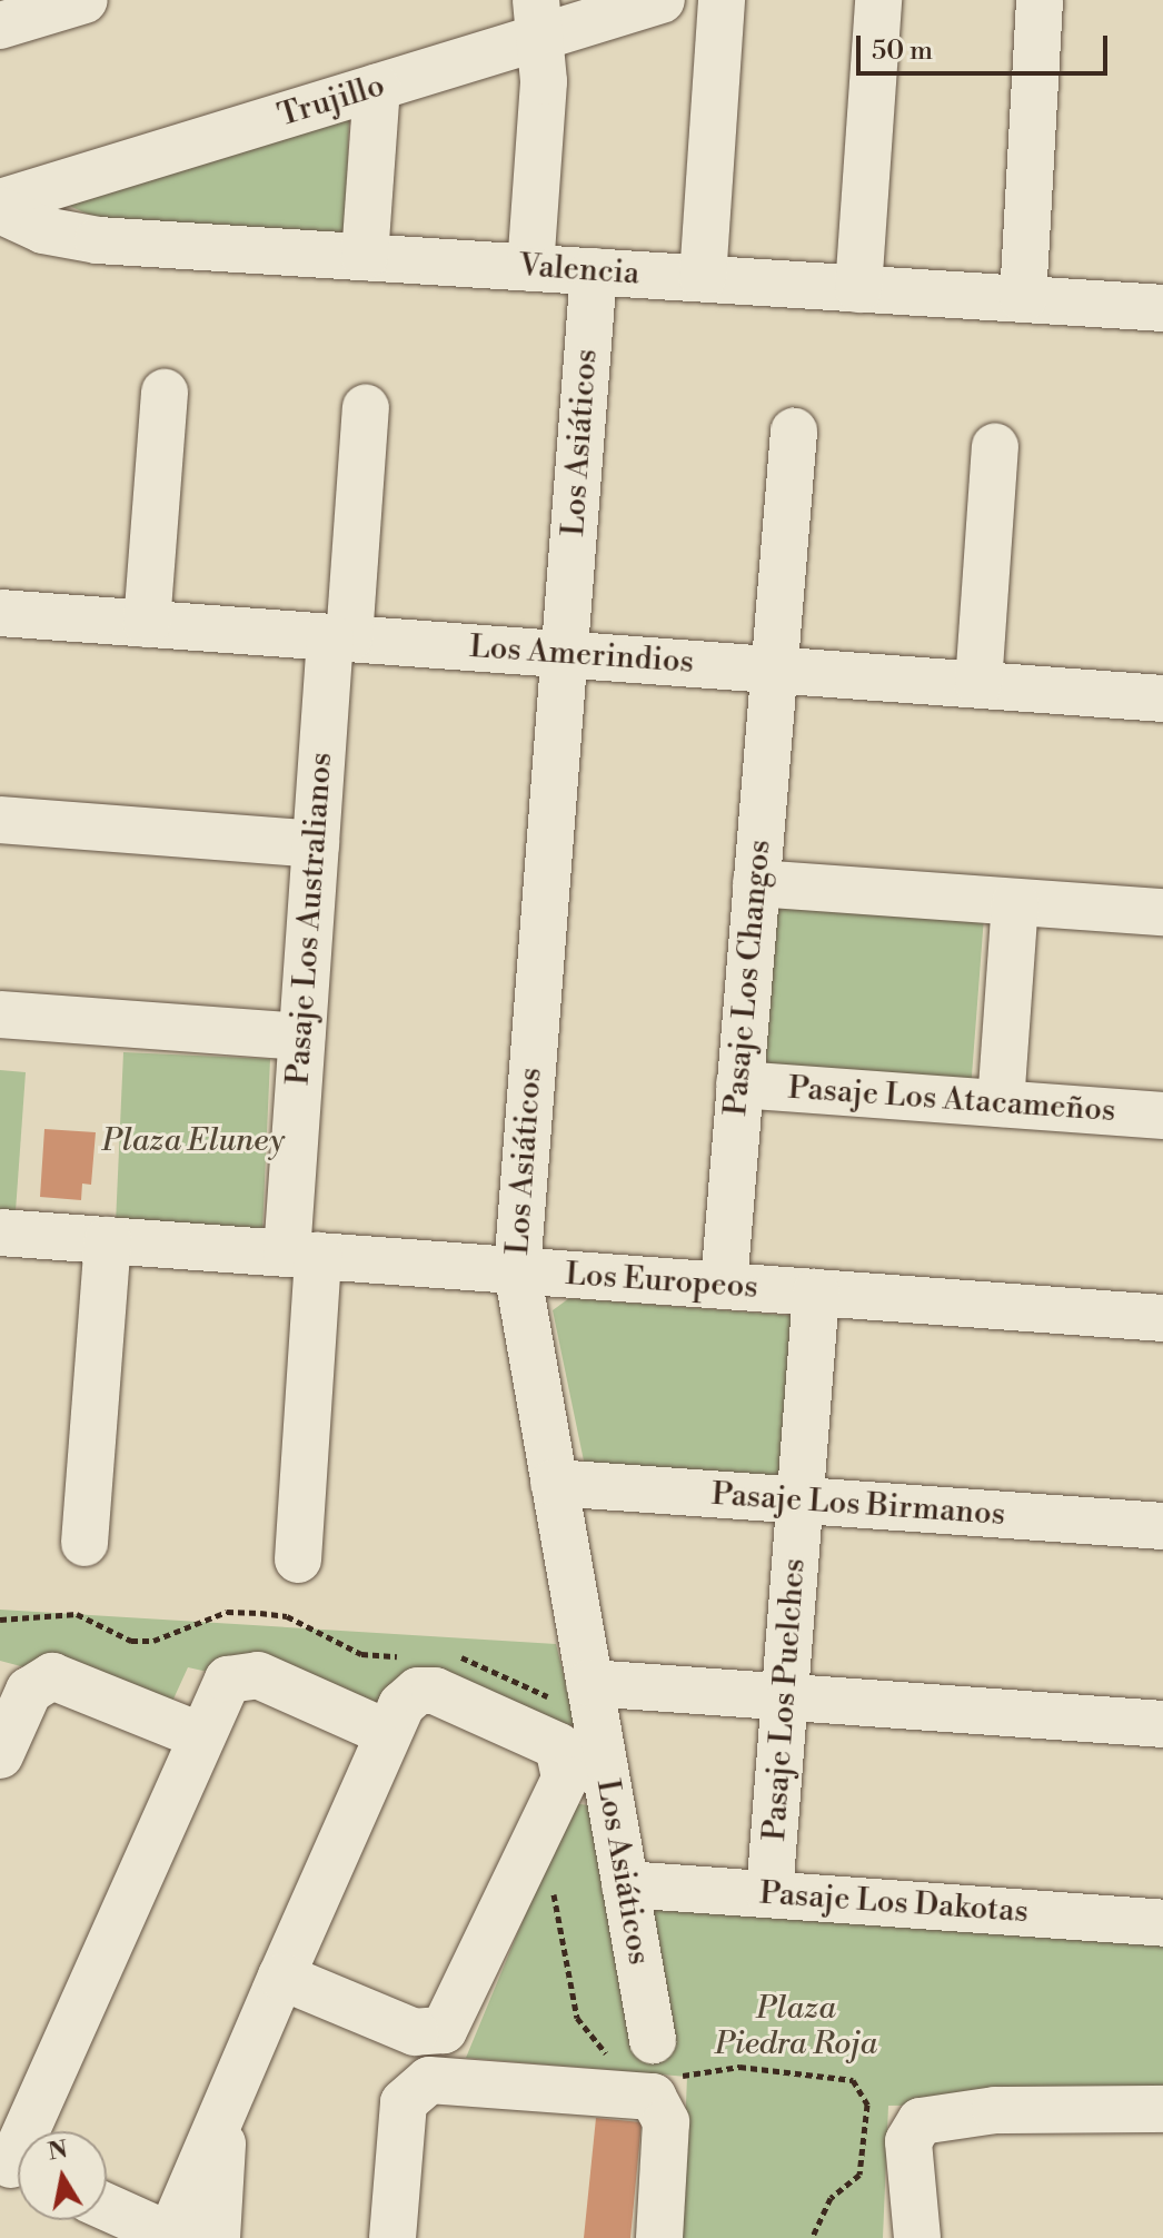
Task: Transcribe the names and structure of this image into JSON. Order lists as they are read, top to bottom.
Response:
{
  "streets": {
    "street": [
      "Trujillo",
      "Valencia",
      "Los Asiáticos",
      "Los Amerindios",
      "Pasaje Los Australianos",
      "Pasaje Los Changos",
      "Pasaje Los Atacameños",
      "Los Europeos",
      "Pasaje Los Birmanos",
      "Pasaje Los Puelches",
      "Pasaje Los Dakotas"
    ]
  },
  "crossings": [
    ["Valencia", "Los Asiáticos"],
    ["Los Asiáticos", "Los Amerindios"],
    ["Los Asiáticos", "Los Europeos"],
    ["Los Asiáticos", "Pasaje Los Birmanos"],
    ["Los Asiáticos", "Pasaje Los Dakotas"],
    ["Los Amerindios", "Pasaje Los Australianos"],
    ["Los Amerindios", "Pasaje Los Changos"],
    ["Pasaje Los Australianos", "Los Europeos"],
    ["Pasaje Los Changos", "Pasaje Los Atacameños"],
    ["Pasaje Los Changos", "Los Europeos"],
    ["Los Europeos", "Pasaje Los Puelches"],
    ["Pasaje Los Birmanos", "Pasaje Los Puelches"],
    ["Pasaje Los Puelches", "Pasaje Los Dakotas"]
  ],
  "parks": ["Plaza Eluney", "Plaza Piedra Roja"],
  "scale_bar": "50 m",
  "north": "top"
}
